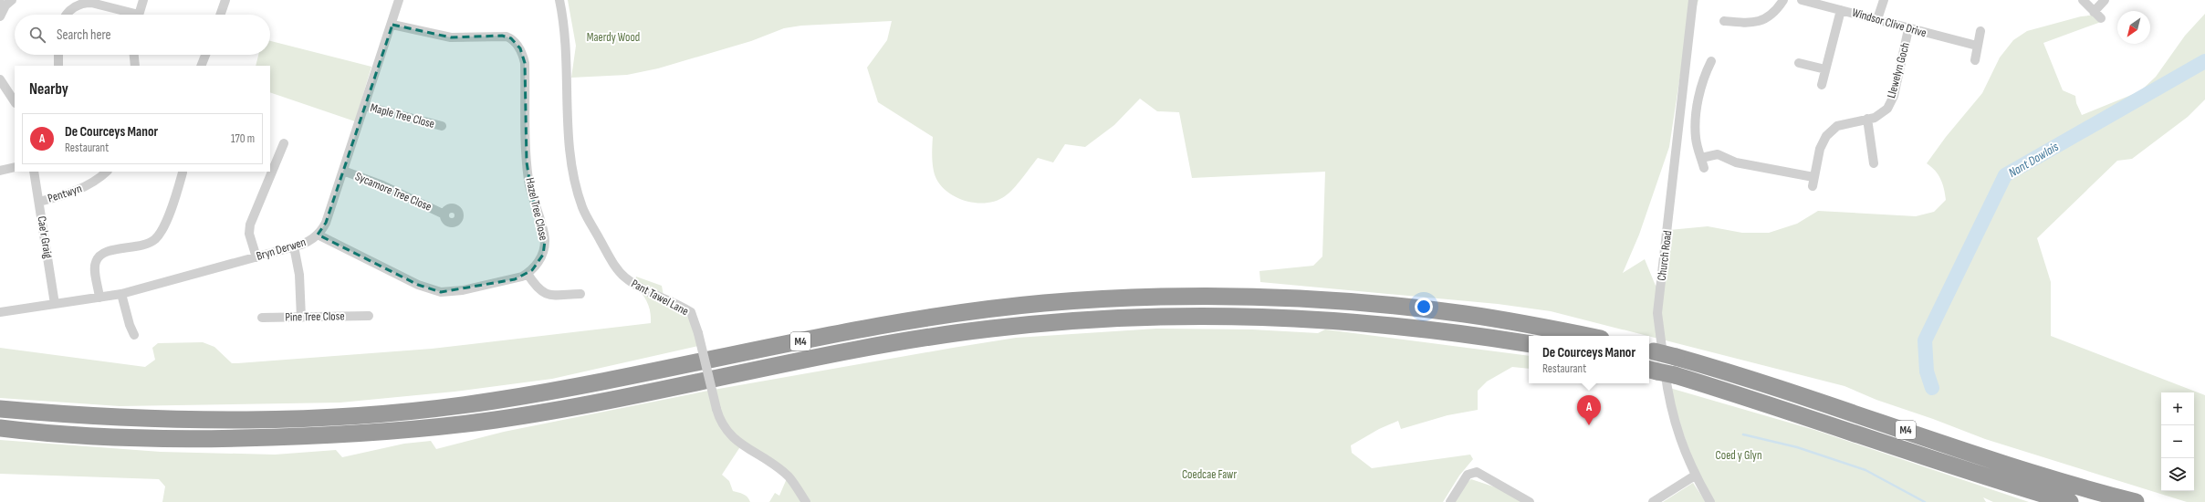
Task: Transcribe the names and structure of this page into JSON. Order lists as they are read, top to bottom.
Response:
{
  "streets": {
    "highway": ["M4"],
    "street": [
      "Windsor Clive Drive",
      "Llewelyn Goch",
      "Maple Tree Close",
      "Sycamore Tree Close",
      "Pentwyn",
      "Hazel Tree Close",
      "Cae'r Graig",
      "Bryn Derwen",
      "Church Road",
      "Pant Tawel Lane",
      "Pine Tree Close"
    ]
  },
  "crossings": [
    ["Windsor Clive Drive", "Llewelyn Goch"],
    ["Maple Tree Close", "Bryn Derwen"],
    ["Sycamore Tree Close", "Bryn Derwen"],
    ["Pentwyn", "Cae'r Graig"],
    ["Hazel Tree Close", "Bryn Derwen"],
    ["Cae'r Graig", "Bryn Derwen"]
  ],
  "water": ["Nant Dowlais"],
  "parks": ["Maerdy Wood", "Coed y Glyn", "Coedcae Fawr"],
  "north": "bottom left",
  "page": {
    "search": "Search here",
    "heading": "Nearby",
    "list": [
      {
        "mark": "A",
        "name": "De Courceys Manor",
        "note": "Restaurant",
        "value": "170 m"
      }
    ],
    "popup": ["De Courceys Manor", "Restaurant"],
    "map_buttons": ["+", "−"],
    "pins": "A"
  }
}
